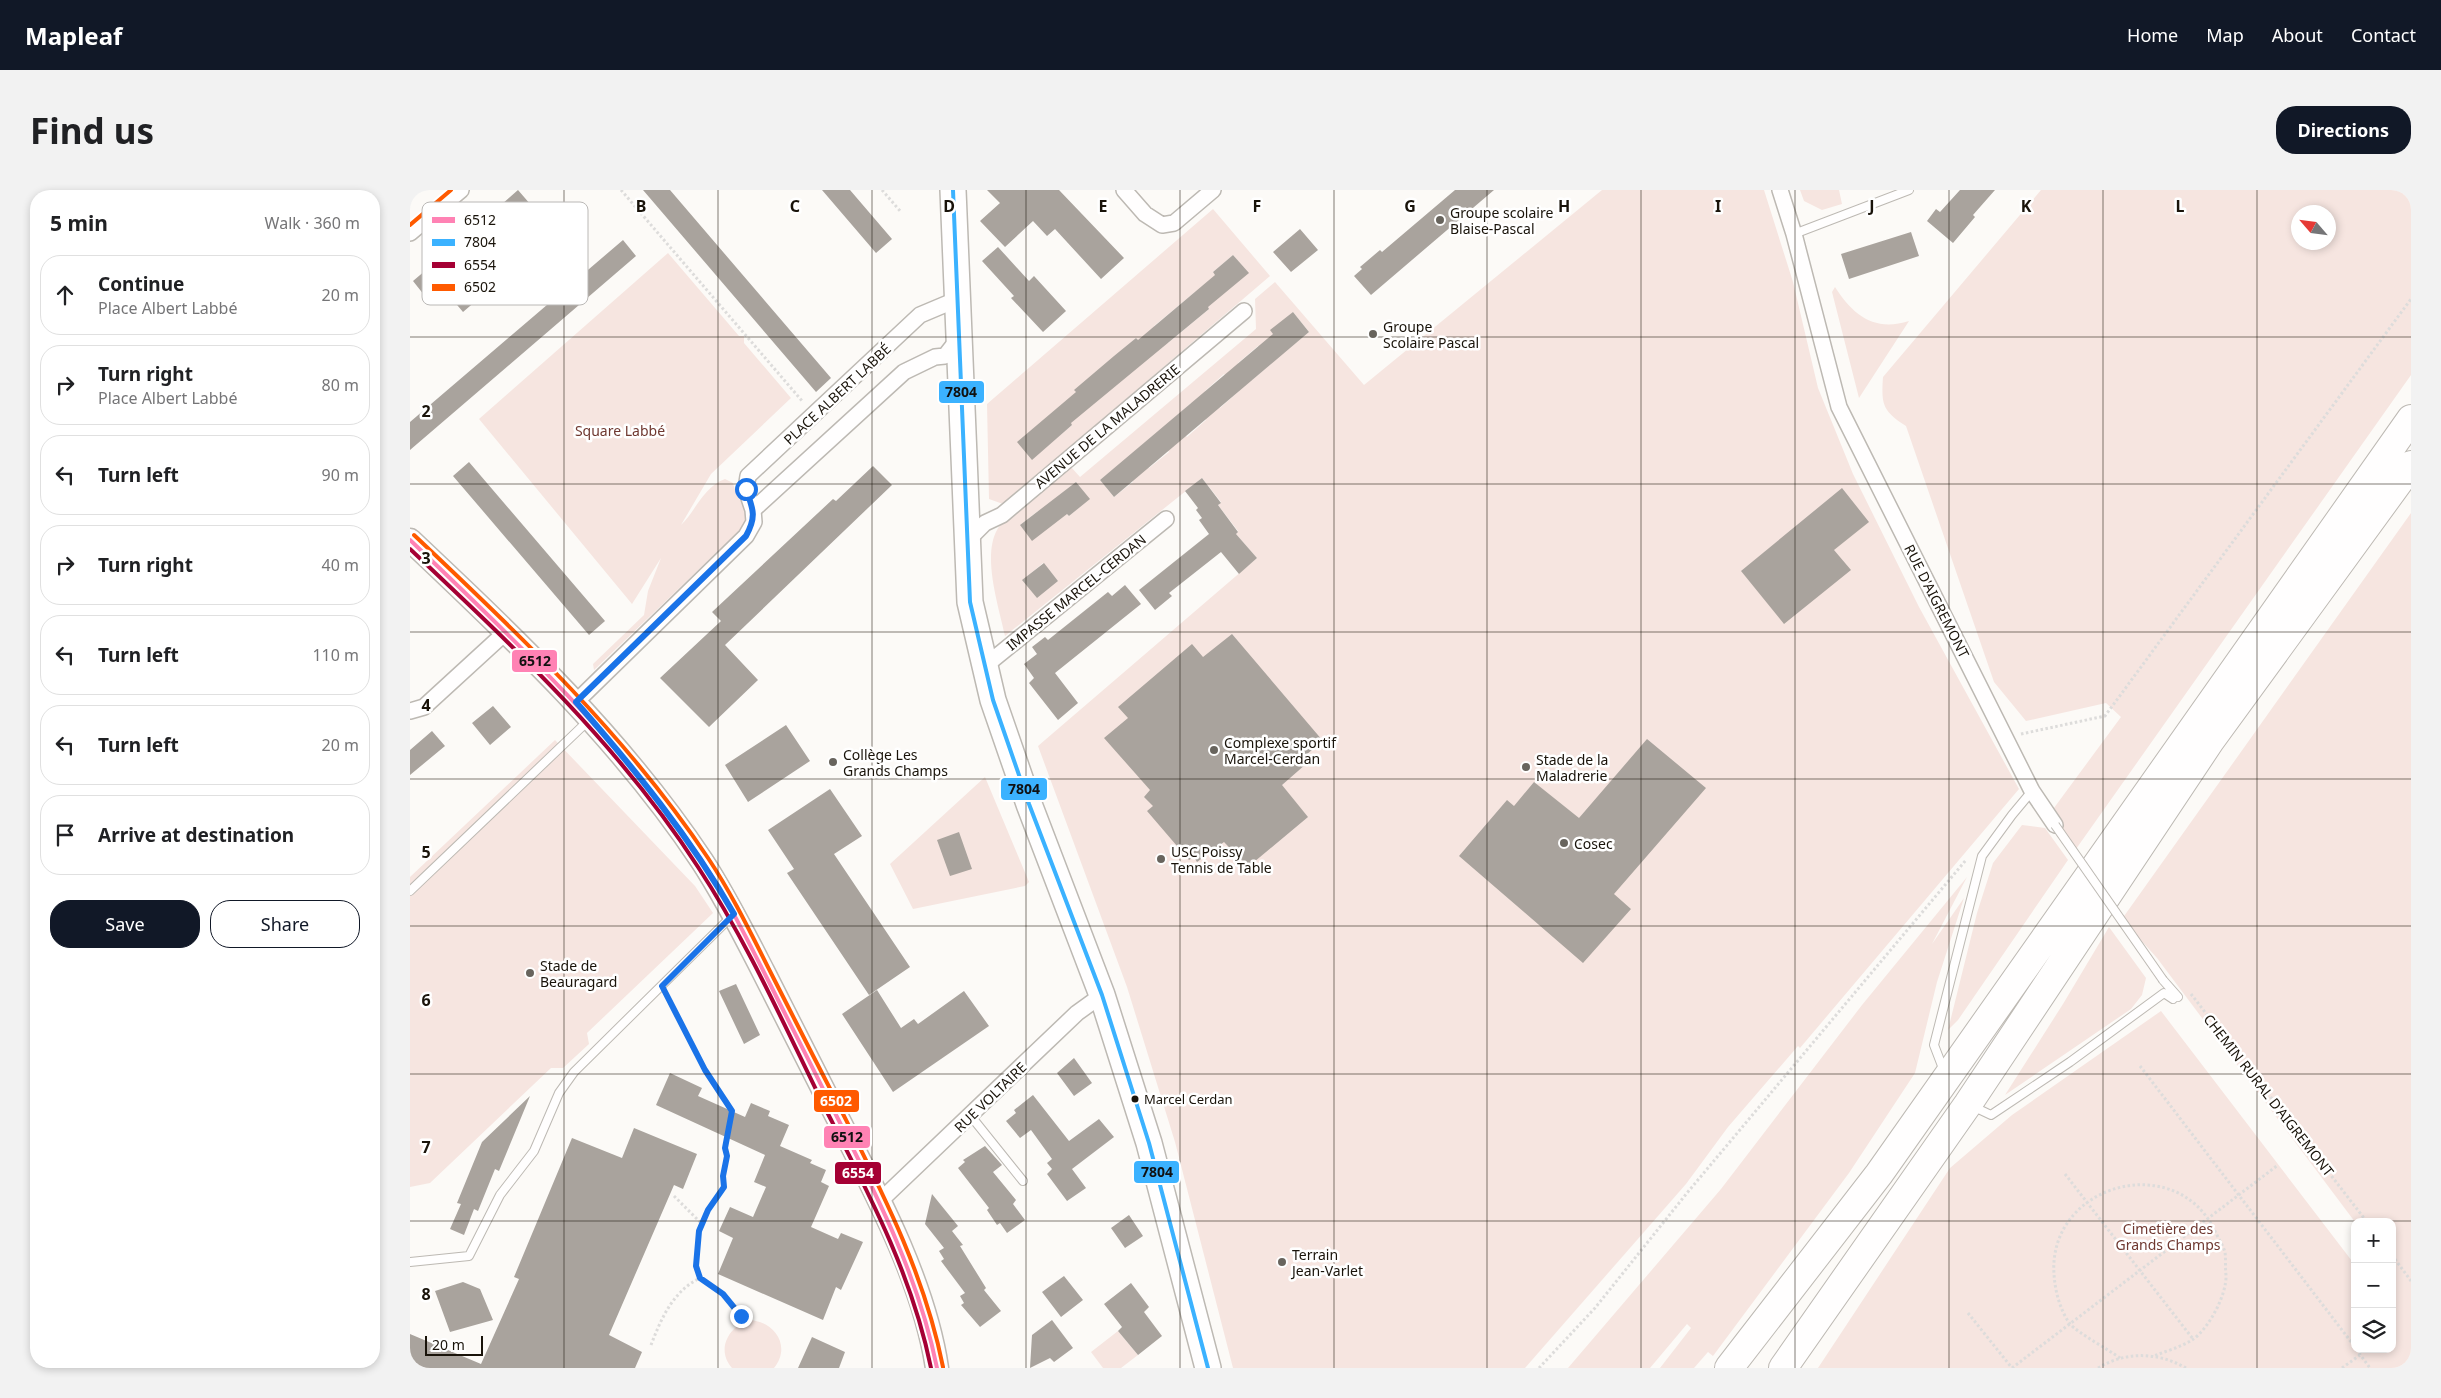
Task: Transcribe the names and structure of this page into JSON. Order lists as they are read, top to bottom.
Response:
{
  "streets": {
    "street": [
      "PLACE ALBERT LABBÉ",
      "AVENUE DE LA MALADRERIE",
      "IMPASSE MARCEL-CERDAN",
      "RUE D'AIGREMONT",
      "RUE VOLTAIRE"
    ],
    "path": ["CHEMIN RURAL D'AIGREMONT"]
  },
  "crossings": [
    ["RUE D'AIGREMONT", "CHEMIN RURAL D'AIGREMONT"]
  ],
  "parks": ["Square Labbé", "Cimetière des Grands Champs"],
  "places": [
    "Groupe scolaire Blaise-Pascal",
    "Groupe Scolaire Pascal",
    "Complexe sportif Marcel-Cerdan",
    "Collège Les Grands Champs",
    "Stade de la Maladrerie",
    "Cosec",
    "USC Poissy Tennis de Table",
    "Stade de Beauragard",
    "Marcel Cerdan",
    "Terrain Jean-Varlet"
  ],
  "lines": [
    "transit line 7804",
    "transit line 6502",
    "transit line 6512",
    "transit line 6554"
  ],
  "legend": [
    "6512",
    "7804",
    "6554",
    "6502"
  ],
  "scale_bar": "20 m",
  "north": "top left",
  "page": {
    "header": "Mapleaf",
    "nav": [
      "Home",
      "Map",
      "About",
      "Contact"
    ],
    "buttons": [
      "Directions",
      ["Save", "Share"]
    ],
    "title": "Find us",
    "heading": ["5 min", "Walk · 360 m"],
    "list": [
      ["Continue", "Place Albert Labbé", "20 m"],
      ["Turn right", "Place Albert Labbé", "80 m"],
      ["Turn left", "90 m"],
      ["Turn right", "40 m"],
      ["Turn left", "110 m"],
      ["Turn left", "20 m"],
      "Arrive at destination"
    ],
    "map_buttons": ["+", "−"],
    "scale": "20 m"
  },
  "grid": {
    "columns": [
      "B",
      "C",
      "D",
      "E",
      "F",
      "G",
      "H",
      "I",
      "J",
      "K",
      "L"
    ],
    "rows": [
      "2",
      "3",
      "4",
      "5",
      "6",
      "7",
      "8"
    ]
  }
}
